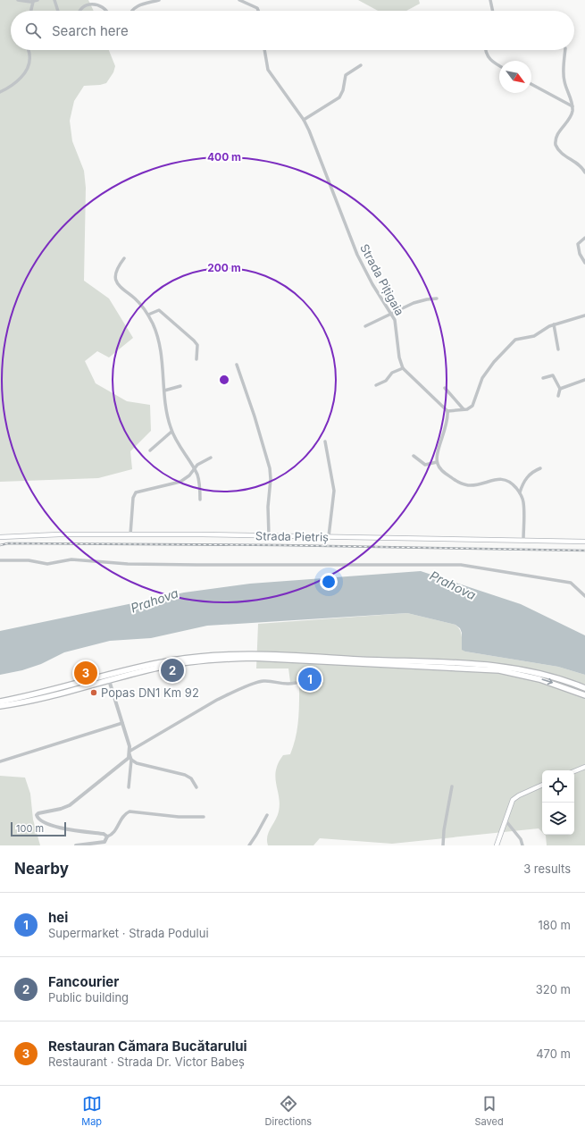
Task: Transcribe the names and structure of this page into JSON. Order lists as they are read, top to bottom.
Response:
{
  "streets": {
    "main road": ["Strada Pietriș"],
    "street": ["Strada Pițigaia"]
  },
  "water": ["Prahova"],
  "places": ["Popas DN1 Km 92"],
  "scale_bar": "100 m",
  "north": "bottom right",
  "page": {
    "search": "Search here",
    "pins": ["2", "3", "1"],
    "scale": "100 m",
    "heading": ["Nearby", "3 results"],
    "list": [
      {
        "mark": "1",
        "name": "hei",
        "note": "Supermarket · Strada Podului",
        "value": "180 m"
      },
      {
        "mark": "2",
        "name": "Fancourier",
        "note": "Public building",
        "value": "320 m"
      },
      {
        "mark": "3",
        "name": "Restauran Cămara Bucătarului",
        "note": "Restaurant · Strada Dr. Victor Babeș",
        "value": "470 m"
      }
    ],
    "nav": ["Map", "Directions", "Saved"]
  },
  "rings": ["400 m", "200 m"]
}
